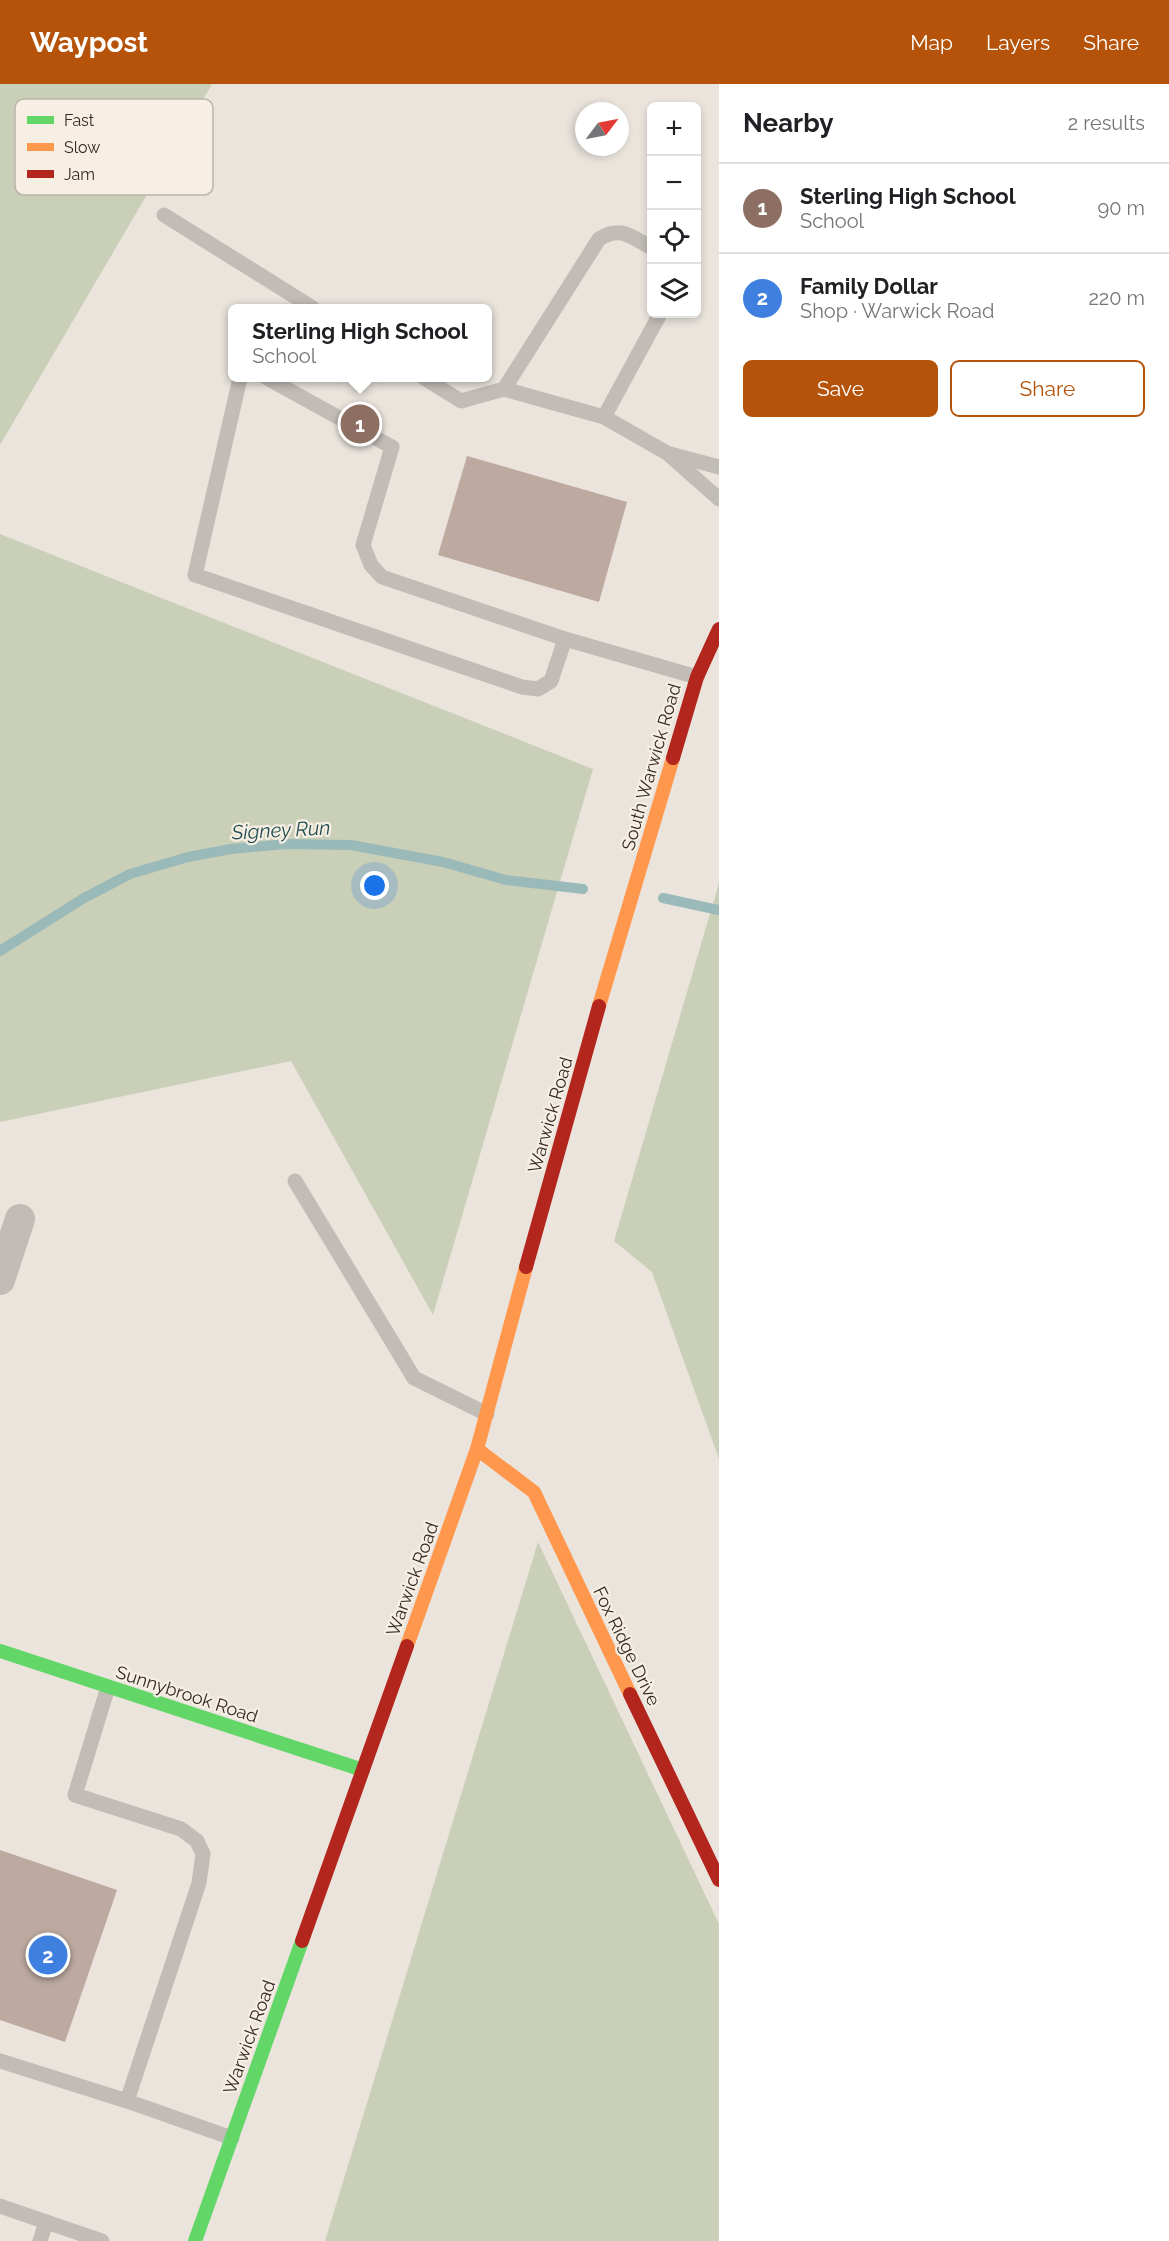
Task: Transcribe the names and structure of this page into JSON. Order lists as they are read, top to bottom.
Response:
{
  "streets": {
    "street": [
      "South Warwick Road",
      "Warwick Road",
      "Fox Ridge Drive",
      "Sunnybrook Road"
    ]
  },
  "crossings": [
    ["South Warwick Road", "Warwick Road"],
    ["Warwick Road", "Fox Ridge Drive"],
    ["Warwick Road", "Sunnybrook Road"]
  ],
  "water": ["Signey Run"],
  "legend": ["Fast", "Slow", "Jam"],
  "north": "top right",
  "page": {
    "header": "Waypost",
    "nav": ["Map", "Layers", "Share"],
    "heading": ["Nearby", "2 results"],
    "map_buttons": ["+", "−"],
    "list": [
      {
        "mark": "1",
        "name": "Sterling High School",
        "note": "School",
        "value": "90 m"
      },
      {
        "mark": "2",
        "name": "Family Dollar",
        "note": "Shop · Warwick Road",
        "value": "220 m"
      }
    ],
    "popup": ["Sterling High School", "School"],
    "buttons": ["Save", "Share"],
    "pins": ["1", "2"]
  }
}
